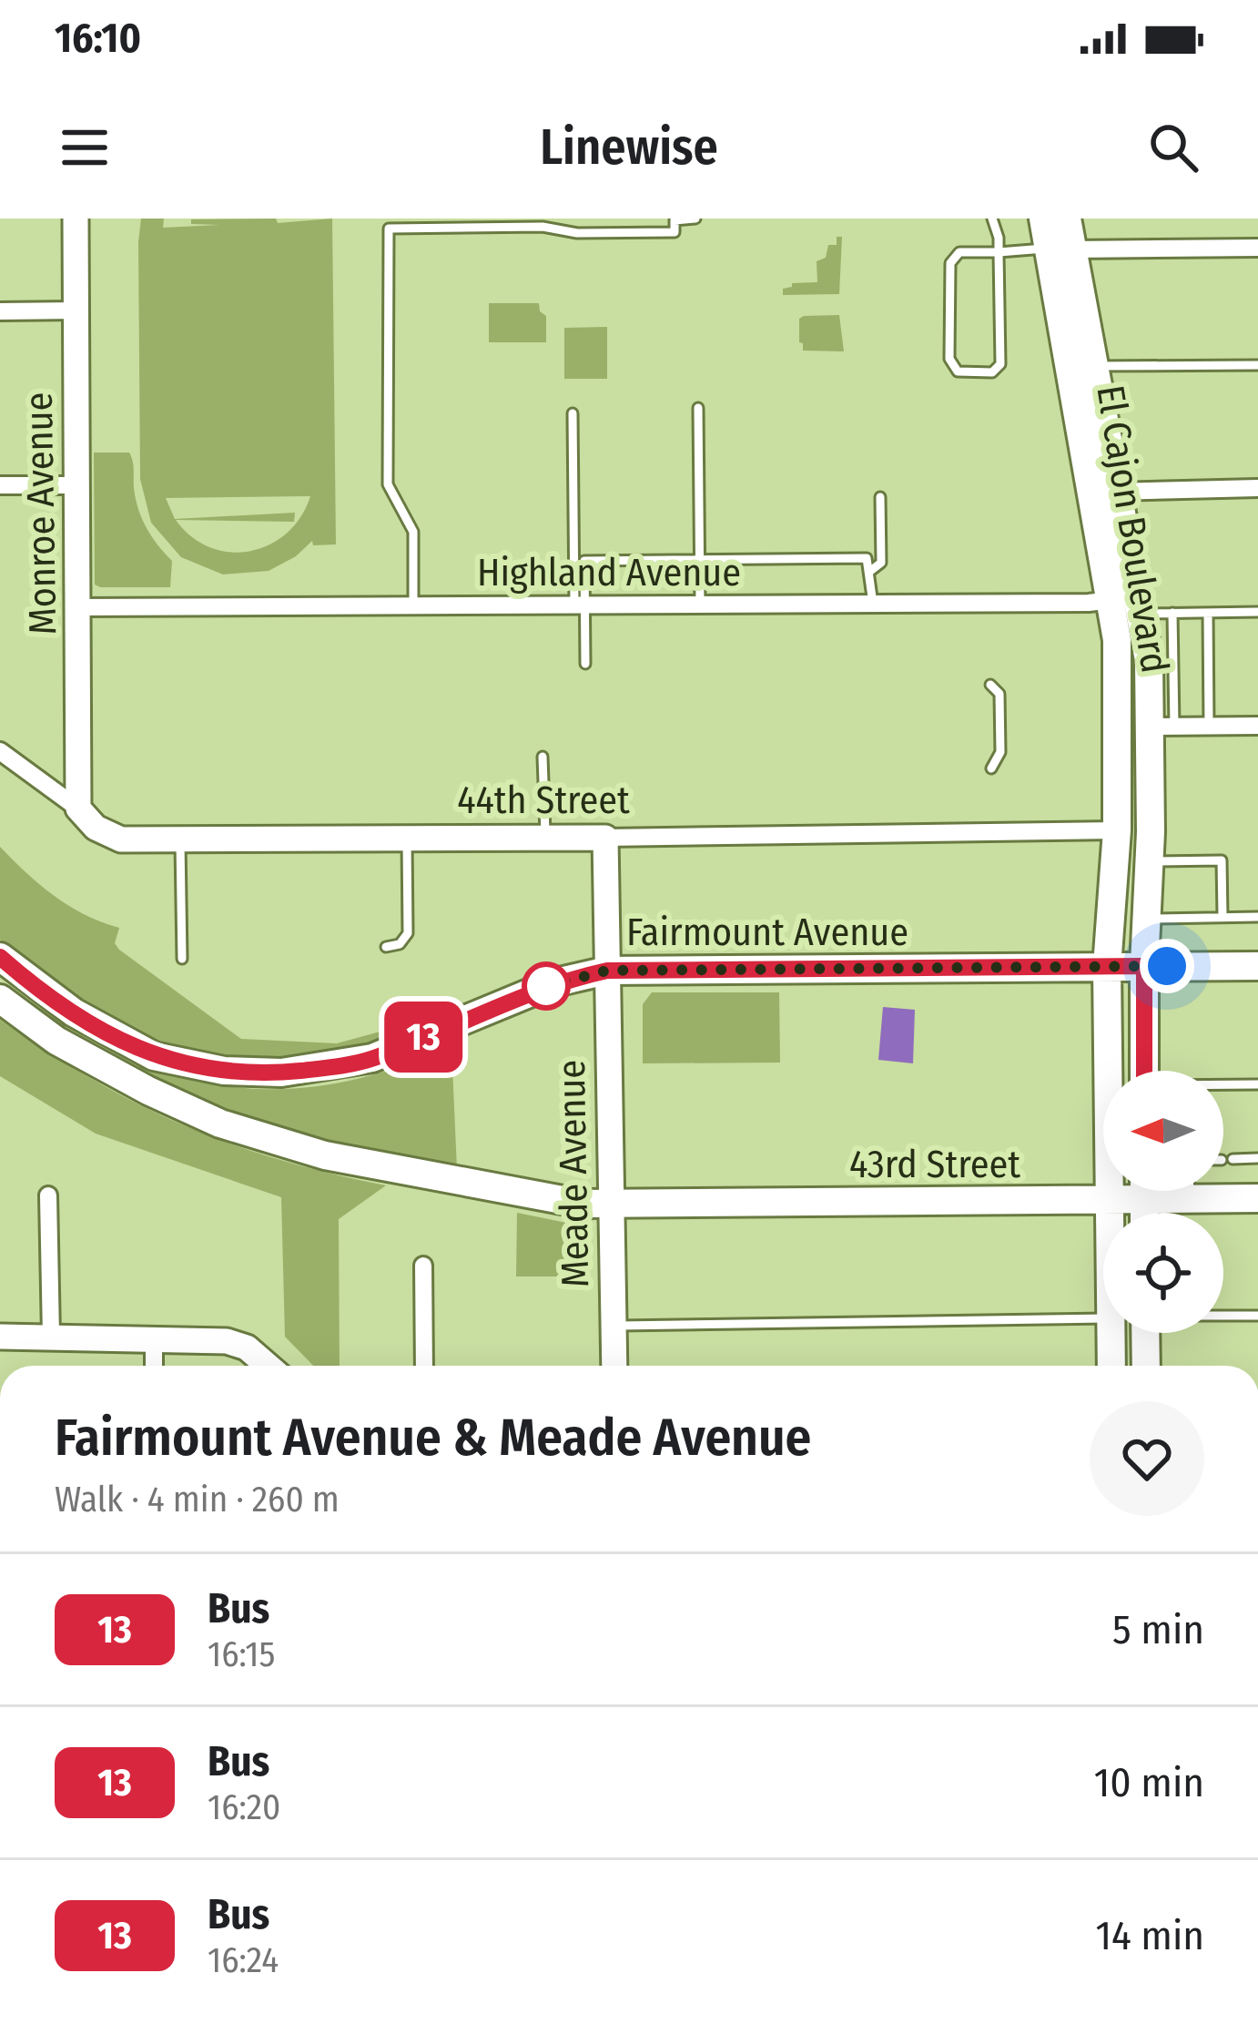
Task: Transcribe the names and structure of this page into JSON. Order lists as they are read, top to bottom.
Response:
{
  "streets": {
    "main road": ["El Cajon Boulevard", "Fairmount Avenue", "43rd Street"],
    "street": [
      "Monroe Avenue",
      "Highland Avenue",
      "44th Street",
      "Meade Avenue"
    ]
  },
  "crossings": [
    ["Monroe Avenue", "Highland Avenue"],
    ["Monroe Avenue", "44th Street"],
    ["El Cajon Boulevard", "Highland Avenue"],
    ["El Cajon Boulevard", "44th Street"],
    ["El Cajon Boulevard", "Fairmount Avenue"],
    ["El Cajon Boulevard", "43rd Street"],
    ["44th Street", "Meade Avenue"],
    ["Fairmount Avenue", "Meade Avenue"],
    ["43rd Street", "Meade Avenue"]
  ],
  "lines": ["bus line 13"],
  "north": "left",
  "page": {
    "status": "16:10",
    "header": "Linewise",
    "on_map": "13",
    "heading": ["Fairmount Avenue & Meade Avenue", "Walk · 4 min · 260 m"],
    "list": [
      {
        "mark": "13",
        "name": "Bus",
        "note": "16:15",
        "value": "5 min"
      },
      {
        "mark": "13",
        "name": "Bus",
        "note": "16:20",
        "value": "10 min"
      },
      {
        "mark": "13",
        "name": "Bus",
        "note": "16:24",
        "value": "14 min"
      }
    ]
  }
}
